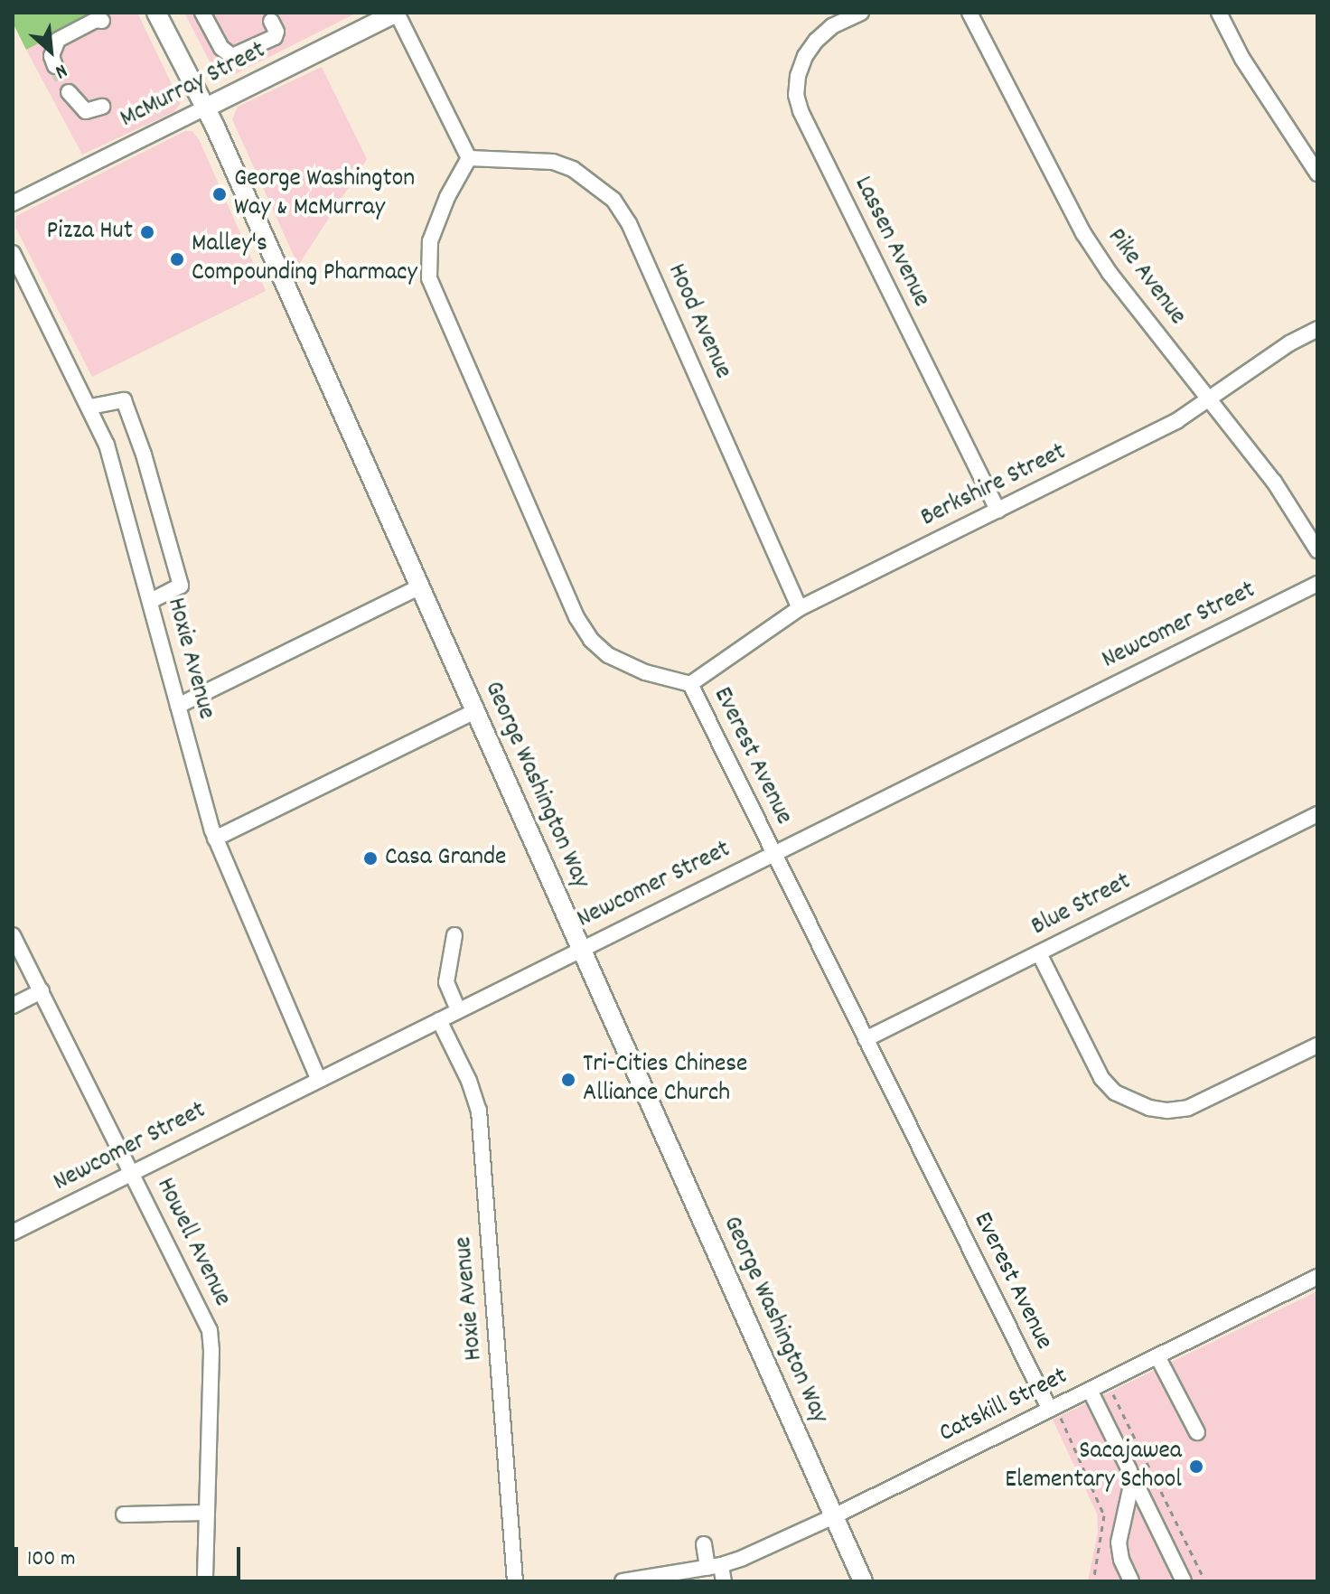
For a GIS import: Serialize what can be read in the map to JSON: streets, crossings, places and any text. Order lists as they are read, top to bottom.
{
  "streets": {
    "main road": ["McMurray Street", "George Washington Way"],
    "street": [
      "Lassen Avenue",
      "Pike Avenue",
      "Hood Avenue",
      "Berkshire Street",
      "Newcomer Street",
      "Hoxie Avenue",
      "Everest Avenue",
      "Blue Street",
      "Howell Avenue",
      "Catskill Street"
    ]
  },
  "crossings": [
    ["McMurray Street", "George Washington Way"],
    ["Lassen Avenue", "Berkshire Street"],
    ["Pike Avenue", "Berkshire Street"],
    ["Hood Avenue", "Berkshire Street"],
    ["Hood Avenue", "Everest Avenue"],
    ["Berkshire Street", "Everest Avenue"],
    ["Newcomer Street", "Hoxie Avenue"],
    ["Newcomer Street", "Everest Avenue"],
    ["Newcomer Street", "George Washington Way"],
    ["Newcomer Street", "Howell Avenue"],
    ["Everest Avenue", "Blue Street"],
    ["Everest Avenue", "Catskill Street"],
    ["George Washington Way", "Catskill Street"]
  ],
  "places": [
    "George Washington Way & McMurray",
    "Pizza Hut",
    "Malley's Compounding Pharmacy",
    "Casa Grande",
    "Tri-Cities Chinese Alliance Church",
    "Sacajawea Elementary School"
  ],
  "scale_bar": "100 m",
  "north": "bottom right"
}
